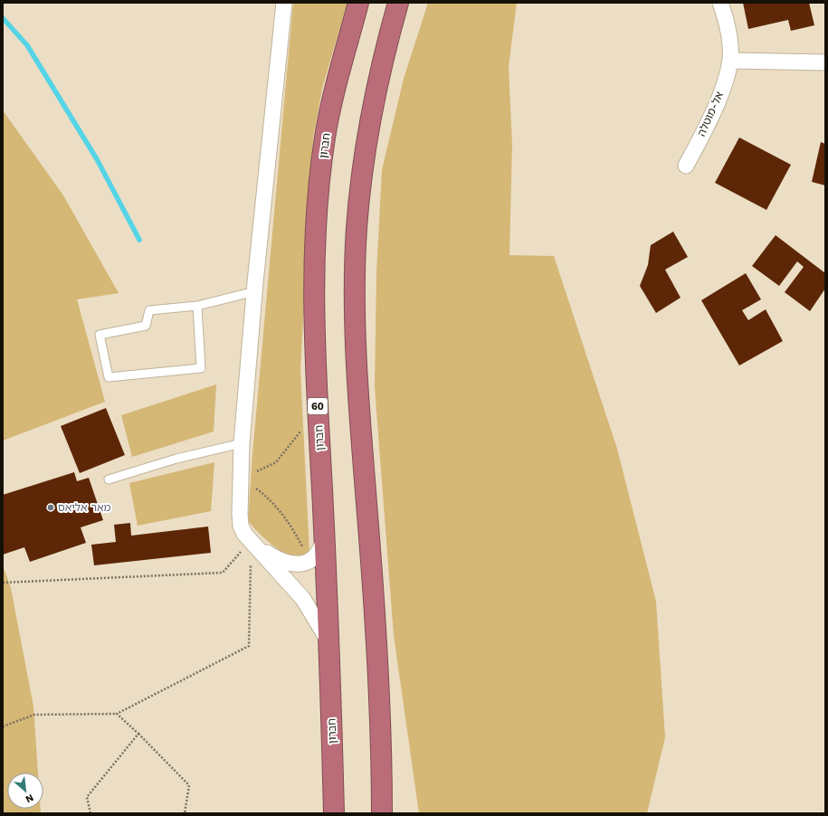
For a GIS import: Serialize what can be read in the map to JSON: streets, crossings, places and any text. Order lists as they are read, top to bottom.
{
  "streets": {
    "highway": ["חברון", "60"],
    "street": ["אל-מוטלה"]
  },
  "places": ["מאר אליאס"],
  "north": "bottom right"
}
